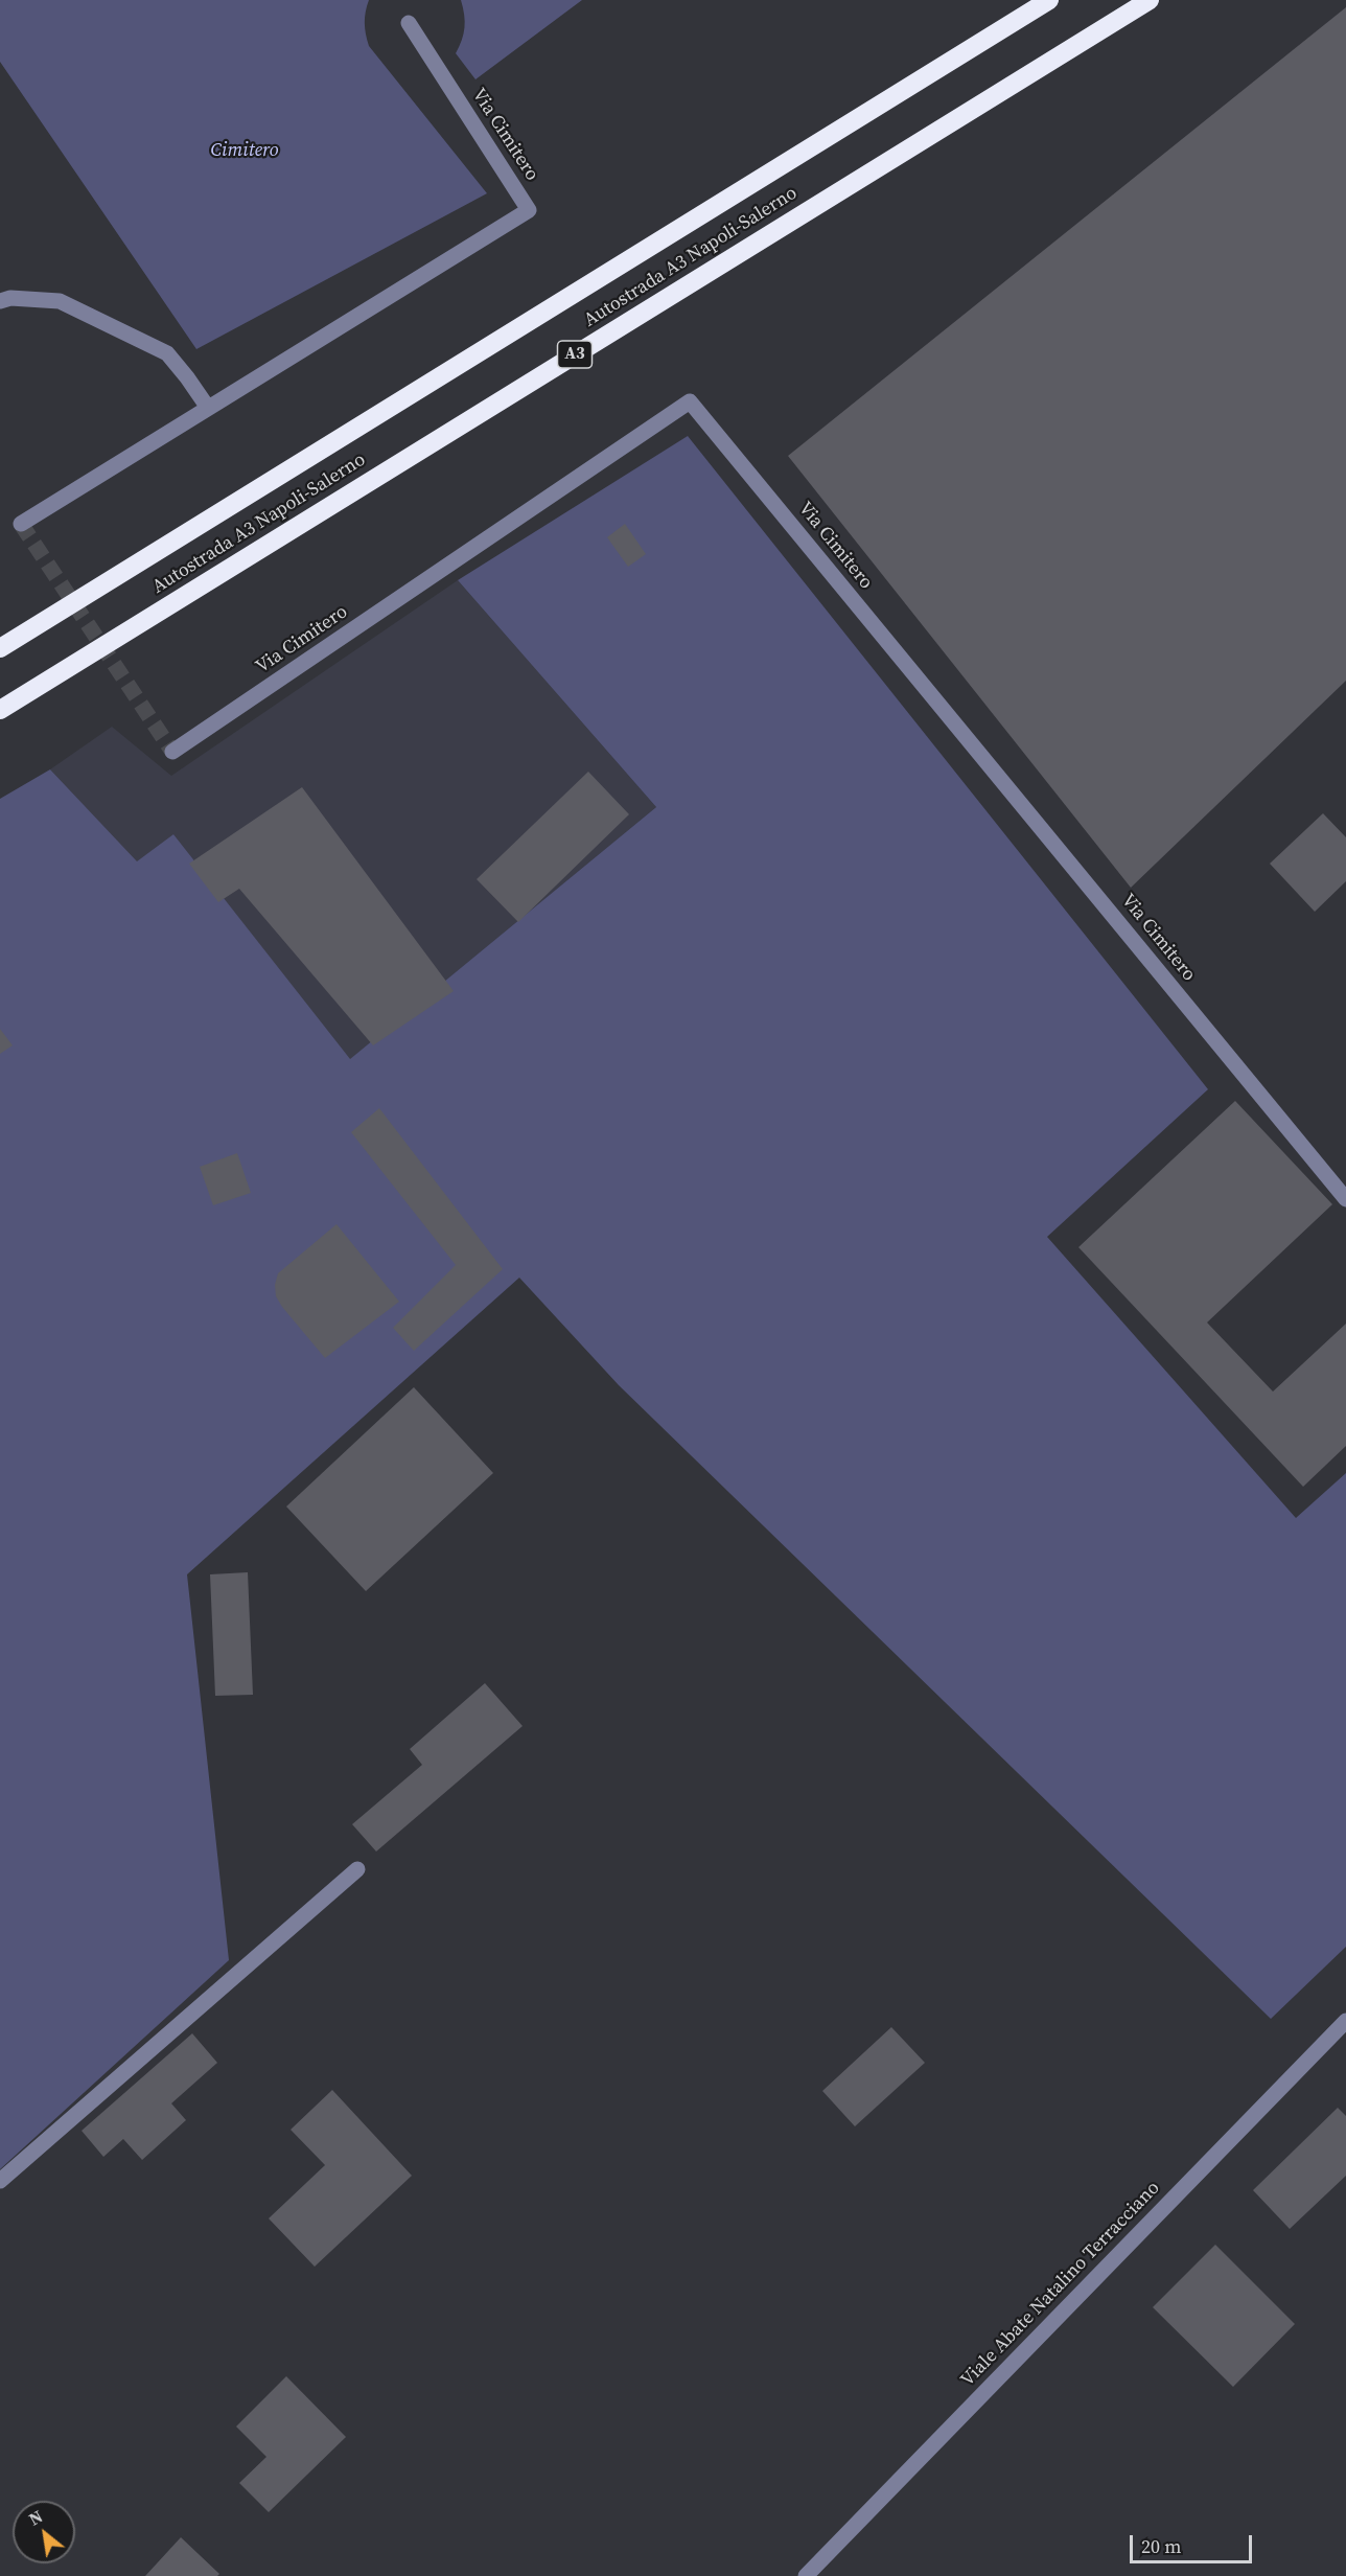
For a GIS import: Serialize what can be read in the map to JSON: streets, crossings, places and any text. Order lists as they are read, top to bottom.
{
  "streets": {
    "highway": ["Autostrada A3 Napoli-Salerno", "A3"],
    "street": ["Via Cimitero", "Viale Abate Natalino Terracciano"]
  },
  "parks": ["Cimitero"],
  "scale_bar": "20 m",
  "north": "top left"
}
